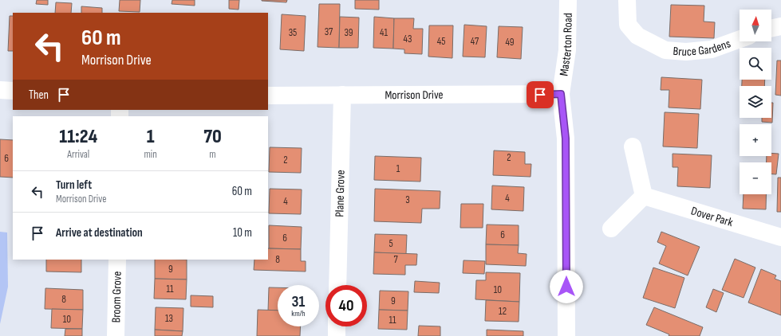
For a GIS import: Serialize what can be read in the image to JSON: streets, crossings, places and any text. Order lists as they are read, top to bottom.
{
  "streets": {
    "street": [
      "Masterton Road",
      "Bruce Gardens",
      "Morrison Drive",
      "Plane Grove",
      "Dover Park",
      "Broom Grove"
    ]
  },
  "crossings": [
    ["Masterton Road", "Morrison Drive"],
    ["Morrison Drive", "Plane Grove"]
  ],
  "house_numbers": [
    "37",
    "35",
    "39",
    "41",
    "43",
    "45",
    "47",
    "49",
    "2",
    "6",
    "2",
    "1",
    "4",
    "3",
    "4",
    "6",
    "6",
    "5",
    "8",
    "7",
    "9",
    "11",
    "10",
    "8",
    "9",
    "12",
    "13",
    "10",
    "11"
  ],
  "north": "top",
  "page": {
    "map_buttons": ["+", "−"],
    "turn": ["60 m", "Morrison Drive"],
    "then": "Then",
    "eta": [
      "11:24",
      "Arrival",
      "1",
      "min",
      "70",
      "m"
    ],
    "list": [
      {
        "name": "Turn left",
        "note": "Morrison Drive",
        "value": "60 m"
      },
      {
        "name": "Arrive at destination",
        "value": "10 m"
      }
    ],
    "speed": "31 km/h",
    "limit": "40"
  }
}
